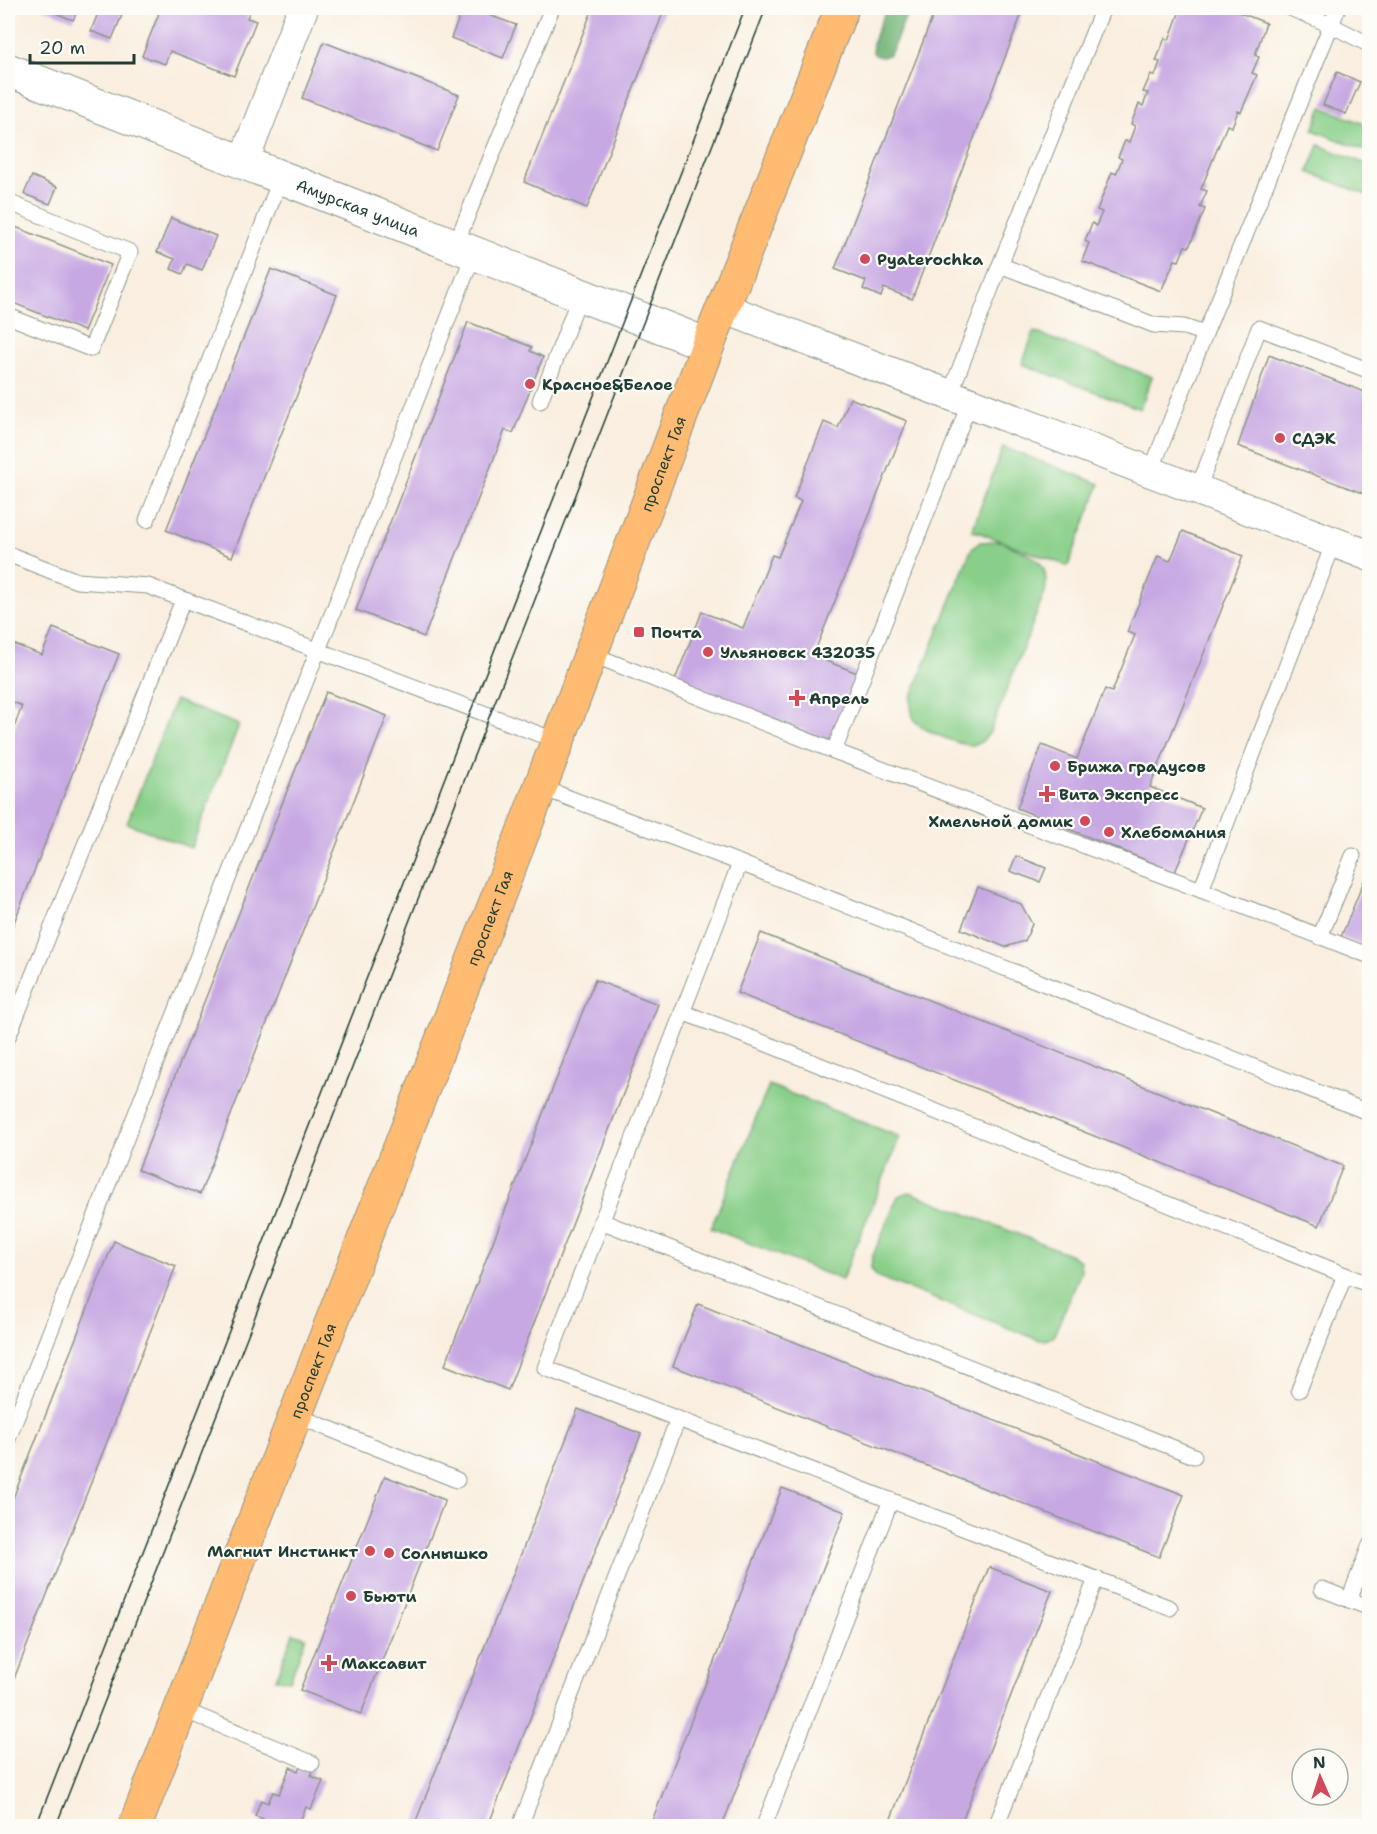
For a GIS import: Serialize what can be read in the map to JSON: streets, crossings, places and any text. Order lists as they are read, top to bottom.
{
  "streets": {
    "main road": ["проспект Гая"],
    "street": ["Амурская улица"]
  },
  "crossings": [
    ["Амурская улица", "проспект Гая"]
  ],
  "places": {
    "other": [
      "Pyaterochka",
      "Красное&Белое",
      "СДЭК",
      "Ульяновск 432035",
      "Брижа градусов",
      "Хмельной домик",
      "Хлебомания",
      "Магнит Инстинкт",
      "Солнышко",
      "Бьюти"
    ],
    "transit": ["Почта"],
    "health": ["Апрель", "Вита Экспресс", "Максавит"]
  },
  "scale_bar": "20 m",
  "north": "top"
}
